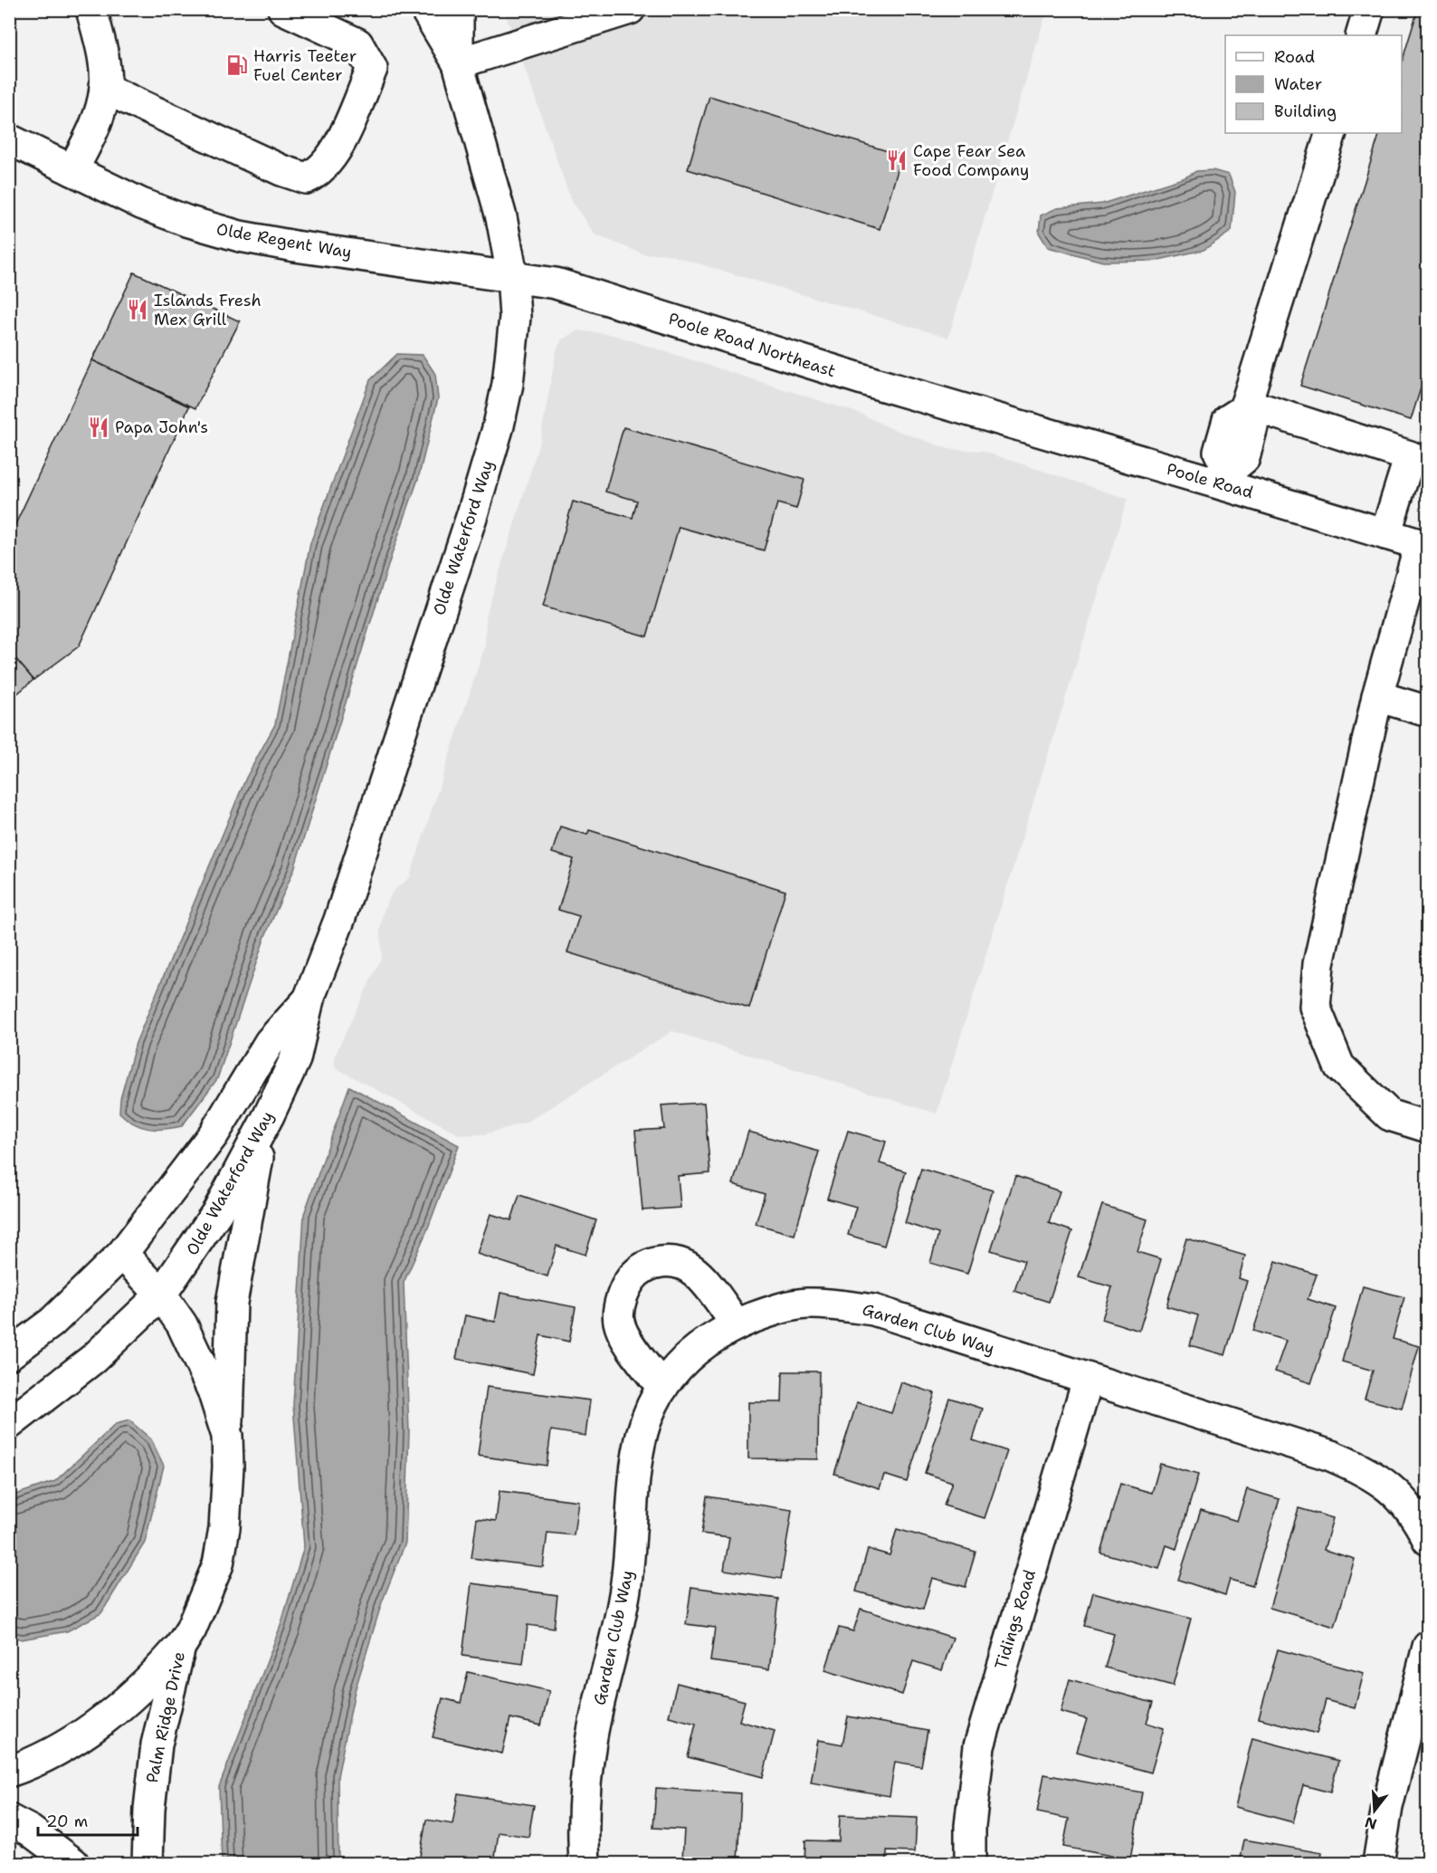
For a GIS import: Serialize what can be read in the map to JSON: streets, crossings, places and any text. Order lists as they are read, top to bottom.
{
  "streets": {
    "street": [
      "Olde Regent Way",
      "Poole Road Northeast",
      "Poole Road",
      "Olde Waterford Way",
      "Garden Club Way",
      "Tidings Road",
      "Palm Ridge Drive"
    ]
  },
  "crossings": [
    ["Olde Regent Way", "Poole Road Northeast"],
    ["Olde Regent Way", "Olde Waterford Way"],
    ["Poole Road Northeast", "Poole Road"],
    ["Poole Road Northeast", "Olde Waterford Way"],
    ["Olde Waterford Way", "Palm Ridge Drive"],
    ["Garden Club Way", "Tidings Road"]
  ],
  "places": {
    "fuel station": ["Harris Teeter Fuel Center"],
    "restaurant": ["Cape Fear Sea Food Company", "Islands Fresh Mex Grill", "Papa John's"]
  },
  "legend": ["Road", "Water", "Building"],
  "scale_bar": "20 m",
  "north": "bottom"
}
